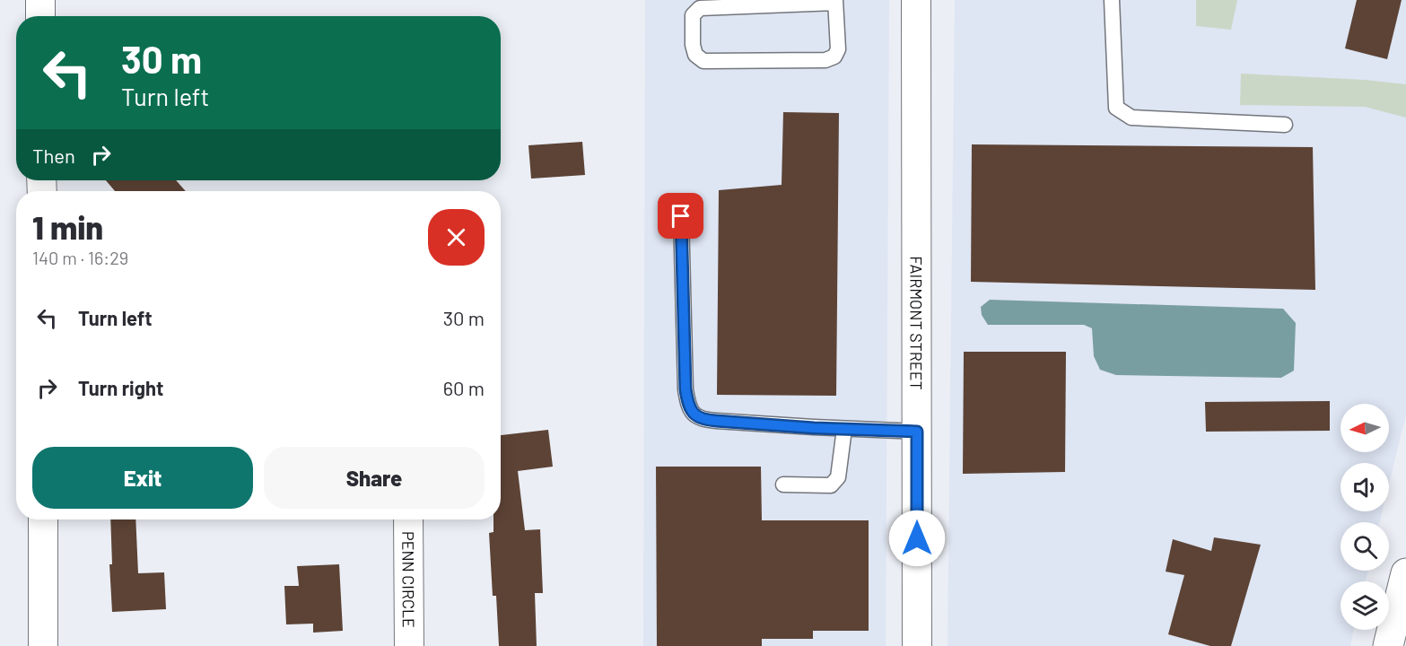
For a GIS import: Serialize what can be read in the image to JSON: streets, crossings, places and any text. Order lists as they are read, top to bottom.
{
  "streets": {
    "street": ["FAIRMONT STREET", "PENN CIRCLE"]
  },
  "north": "left",
  "page": {
    "turn": ["30 m", "Turn left"],
    "then": "Then",
    "heading": ["1 min", "140 m · 16:29"],
    "list": [
      {
        "name": "Turn left",
        "value": "30 m"
      },
      {
        "name": "Turn right",
        "value": "60 m"
      }
    ],
    "buttons": ["Exit", "Share"]
  }
}
